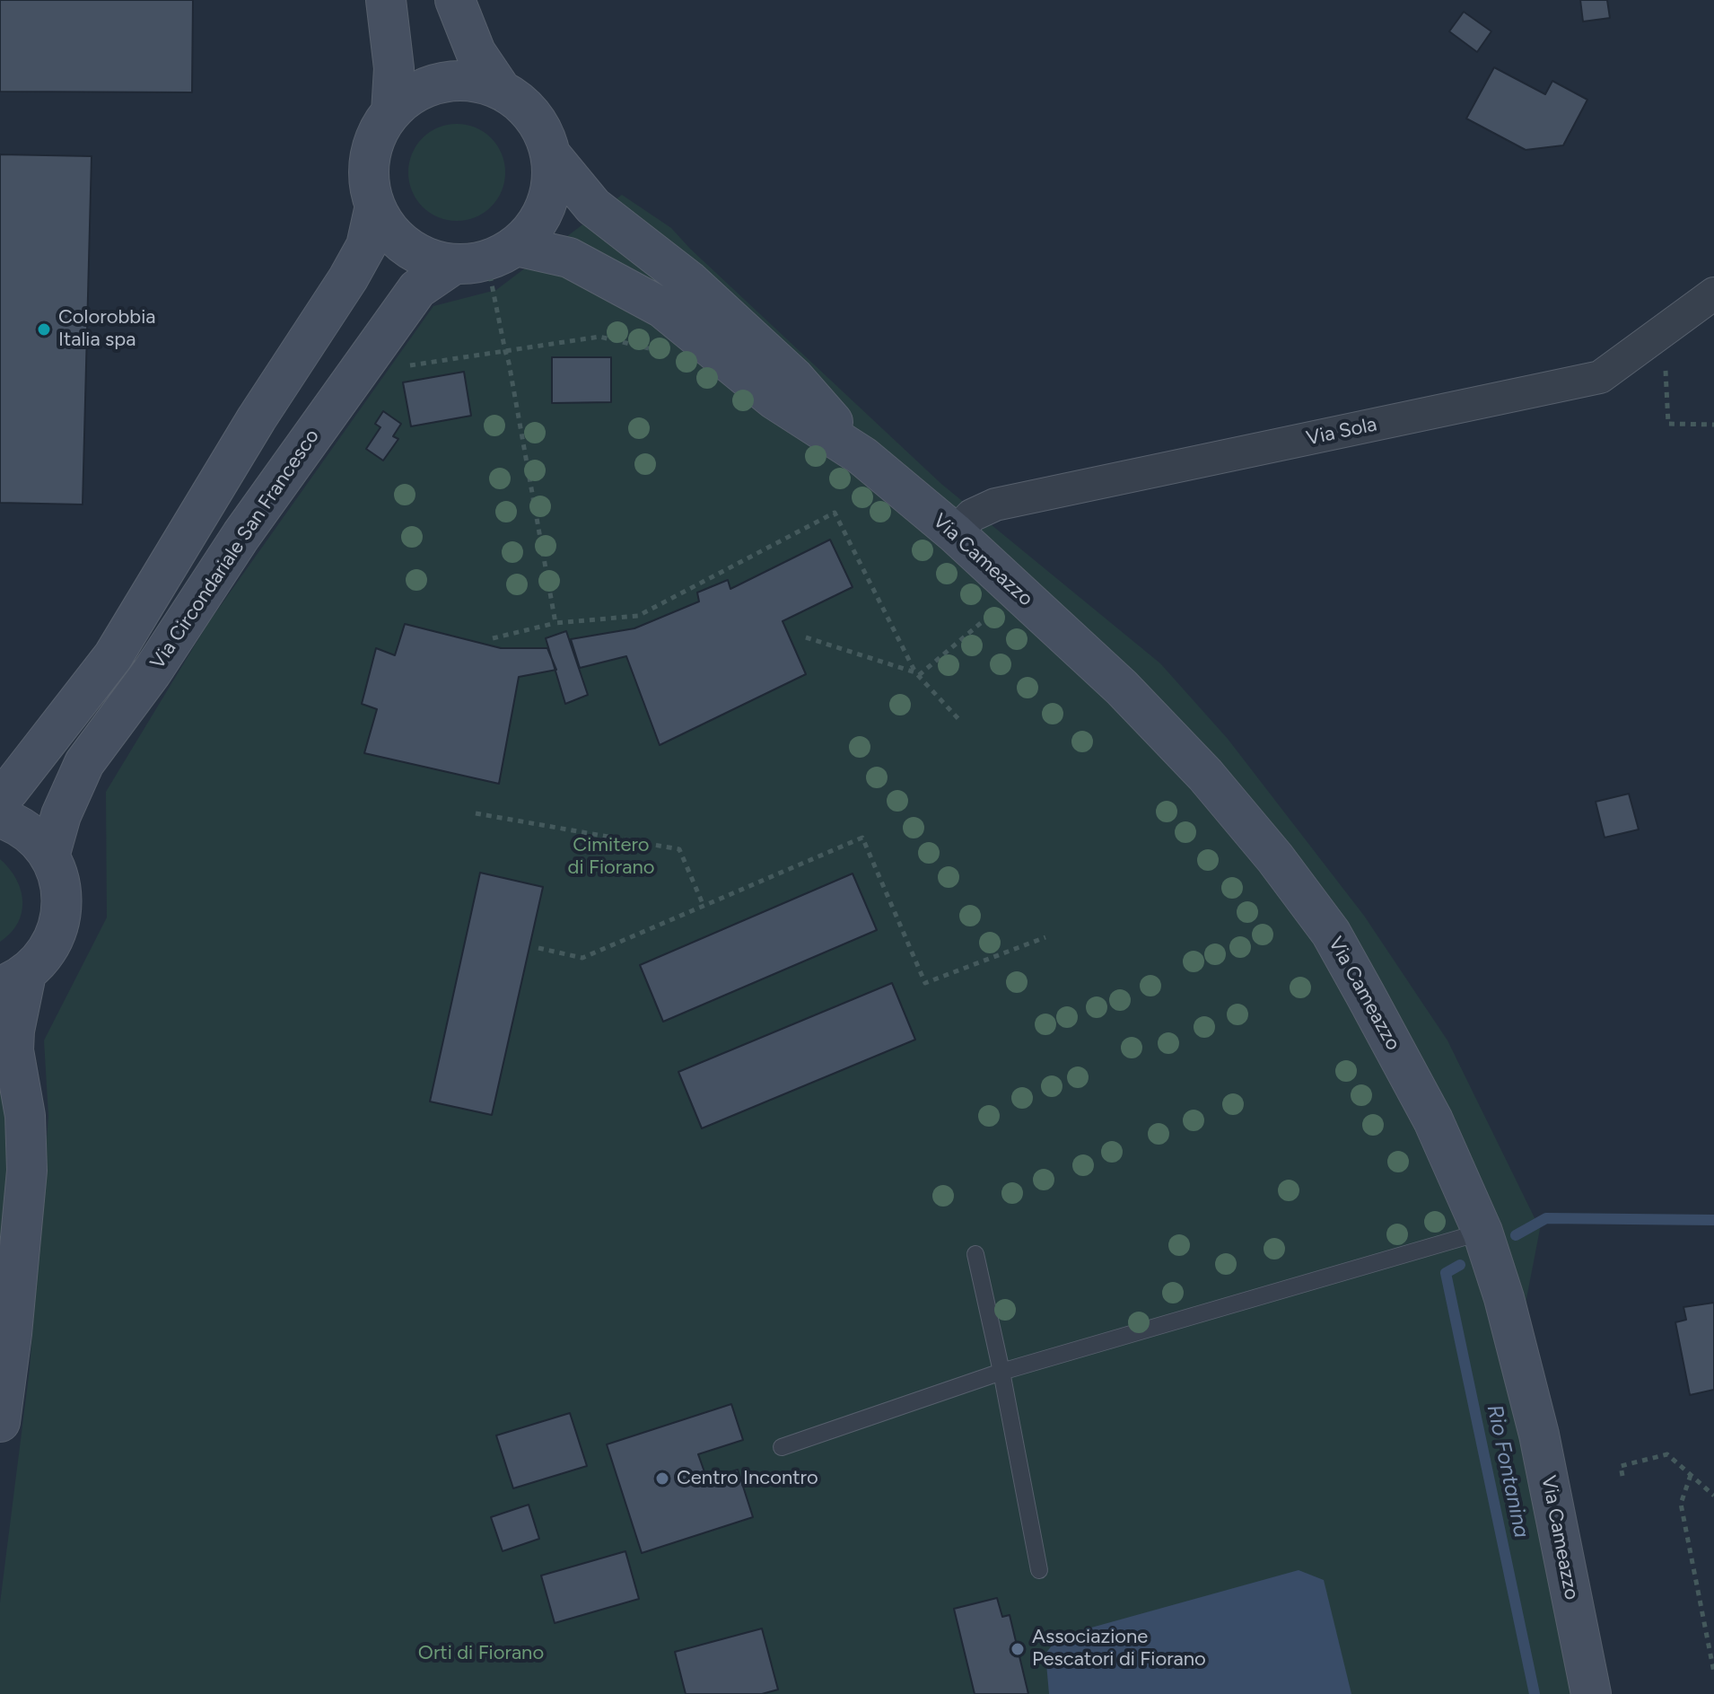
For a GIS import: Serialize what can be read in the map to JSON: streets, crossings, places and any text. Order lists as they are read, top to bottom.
{
  "streets": {
    "street": ["Via Sola", "Via Circondariale San Francesco", "Via Cameazzo"]
  },
  "crossings": [
    ["Via Sola", "Via Cameazzo"],
    ["Via Circondariale San Francesco", "Via Cameazzo"]
  ],
  "water": ["Rio Fontanina"],
  "parks": ["Cimitero di Fiorano", "Orti di Fiorano"],
  "places": ["Colorobbia Italia spa", "Centro Incontro", "Associazione Pescatori di Fiorano"]
}
